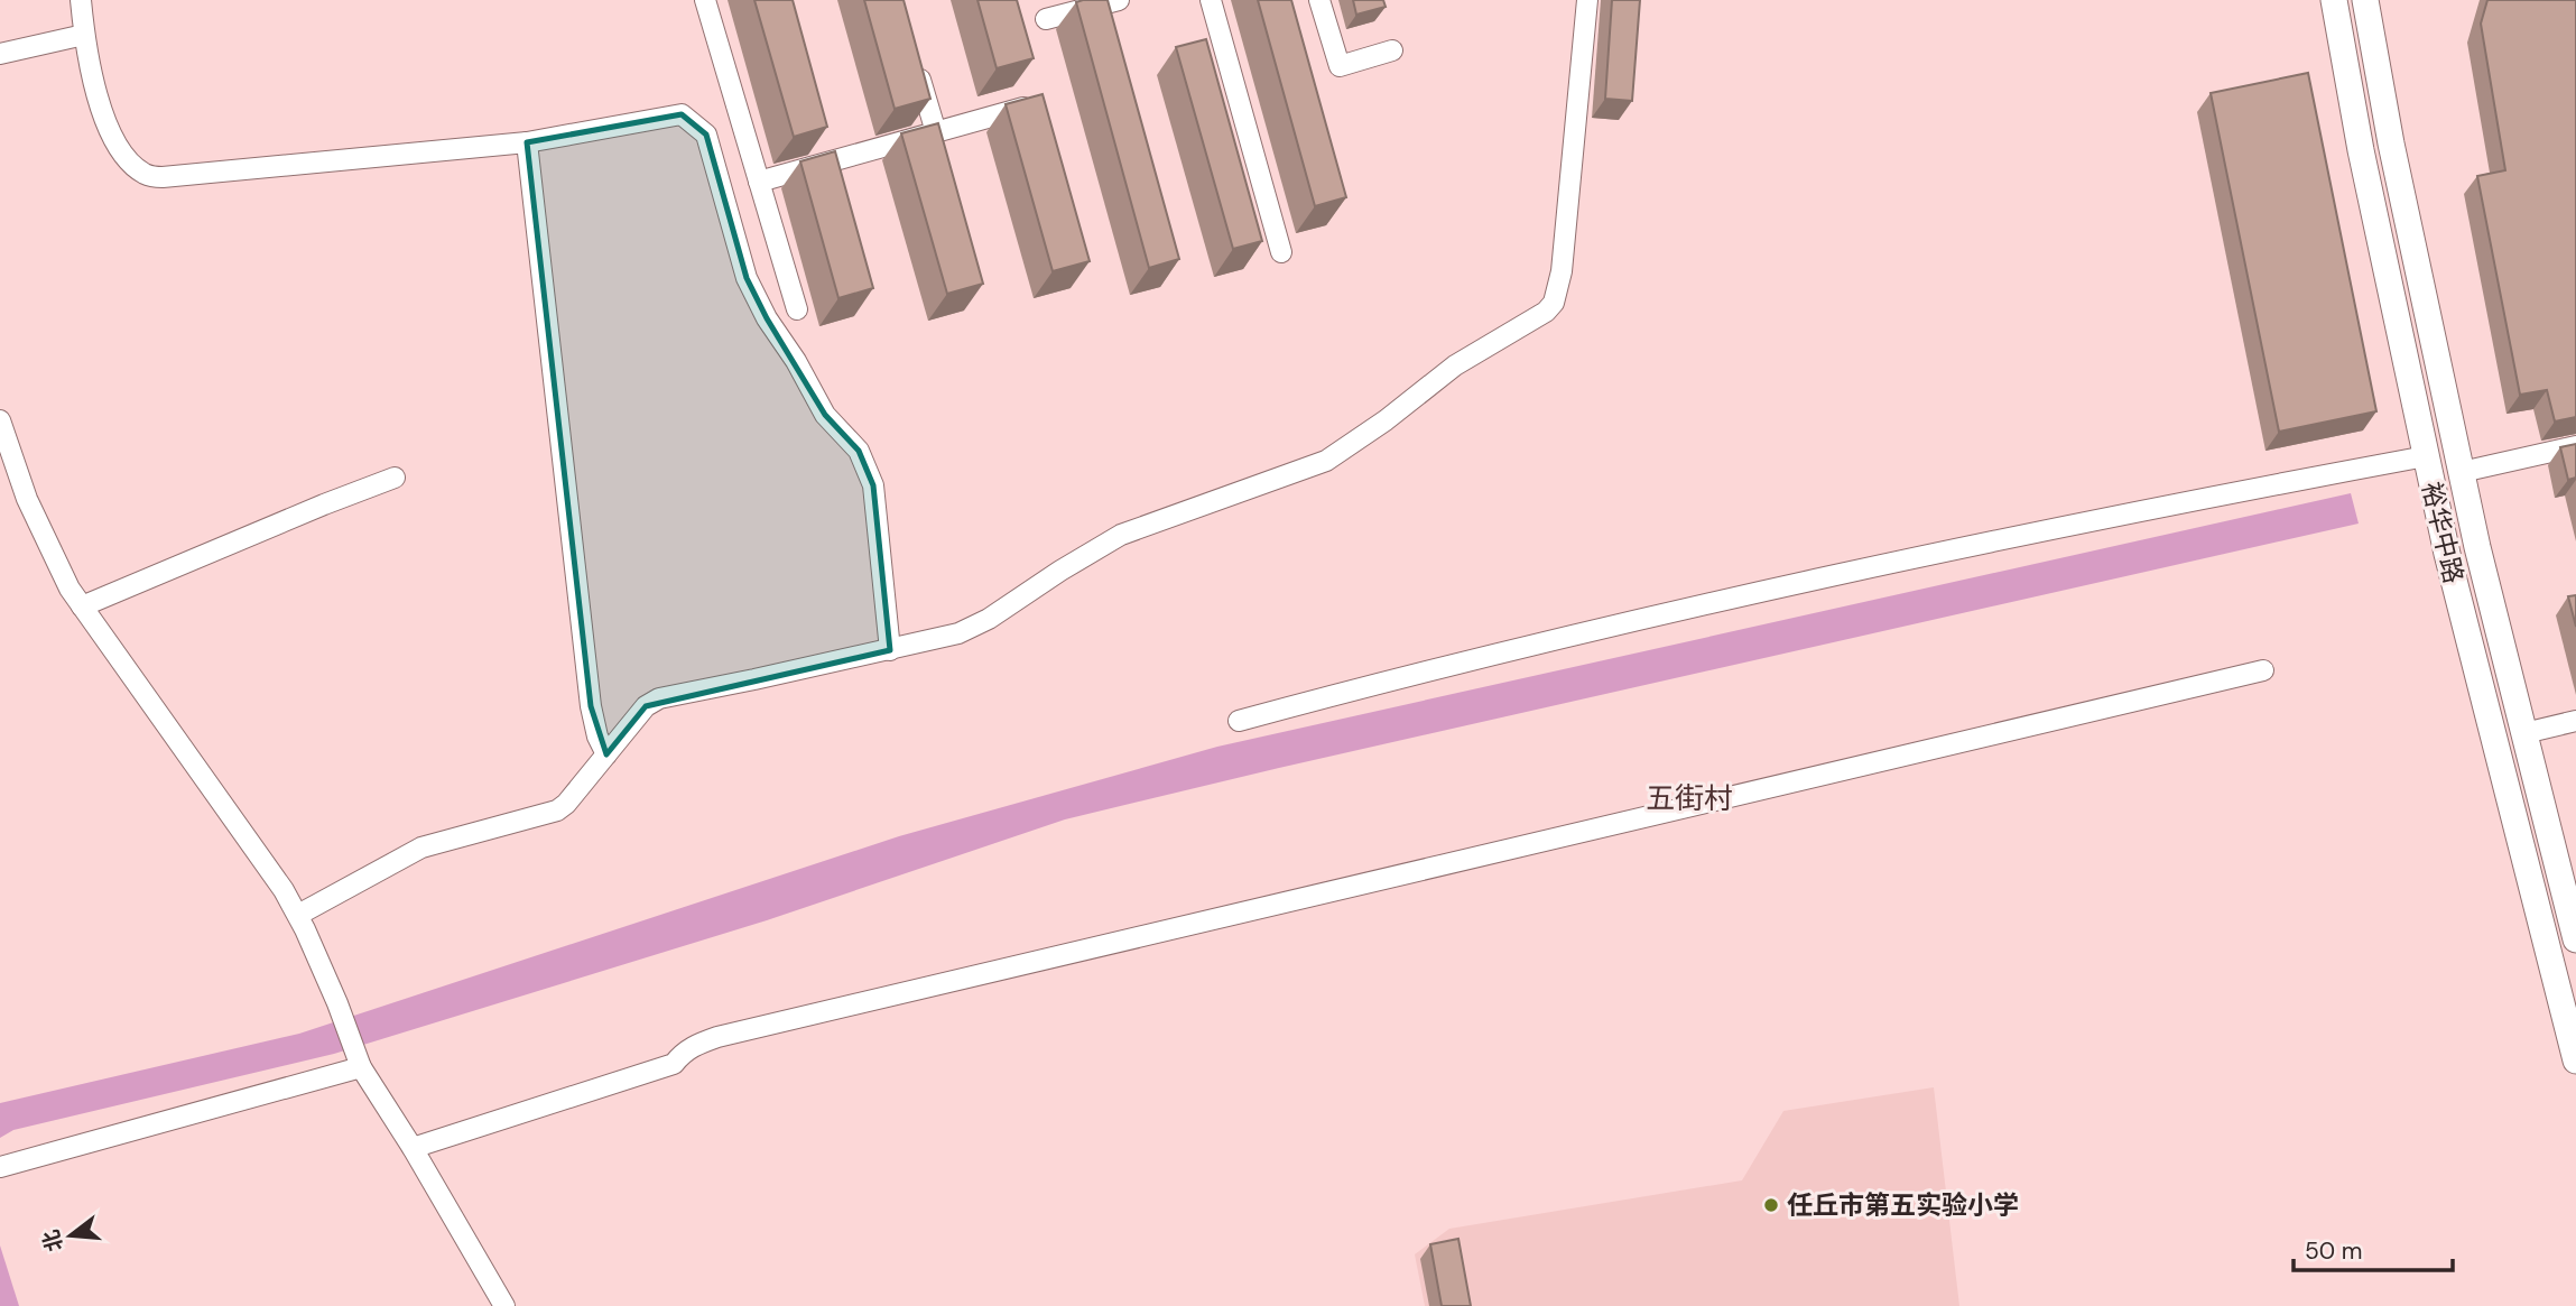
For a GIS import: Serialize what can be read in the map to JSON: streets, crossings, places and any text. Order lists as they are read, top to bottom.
{
  "streets": {
    "main road": ["裕华中路"]
  },
  "districts": ["五街村"],
  "places": ["任丘市第五实验小学"],
  "scale_bar": "50 m",
  "north": "left"
}
